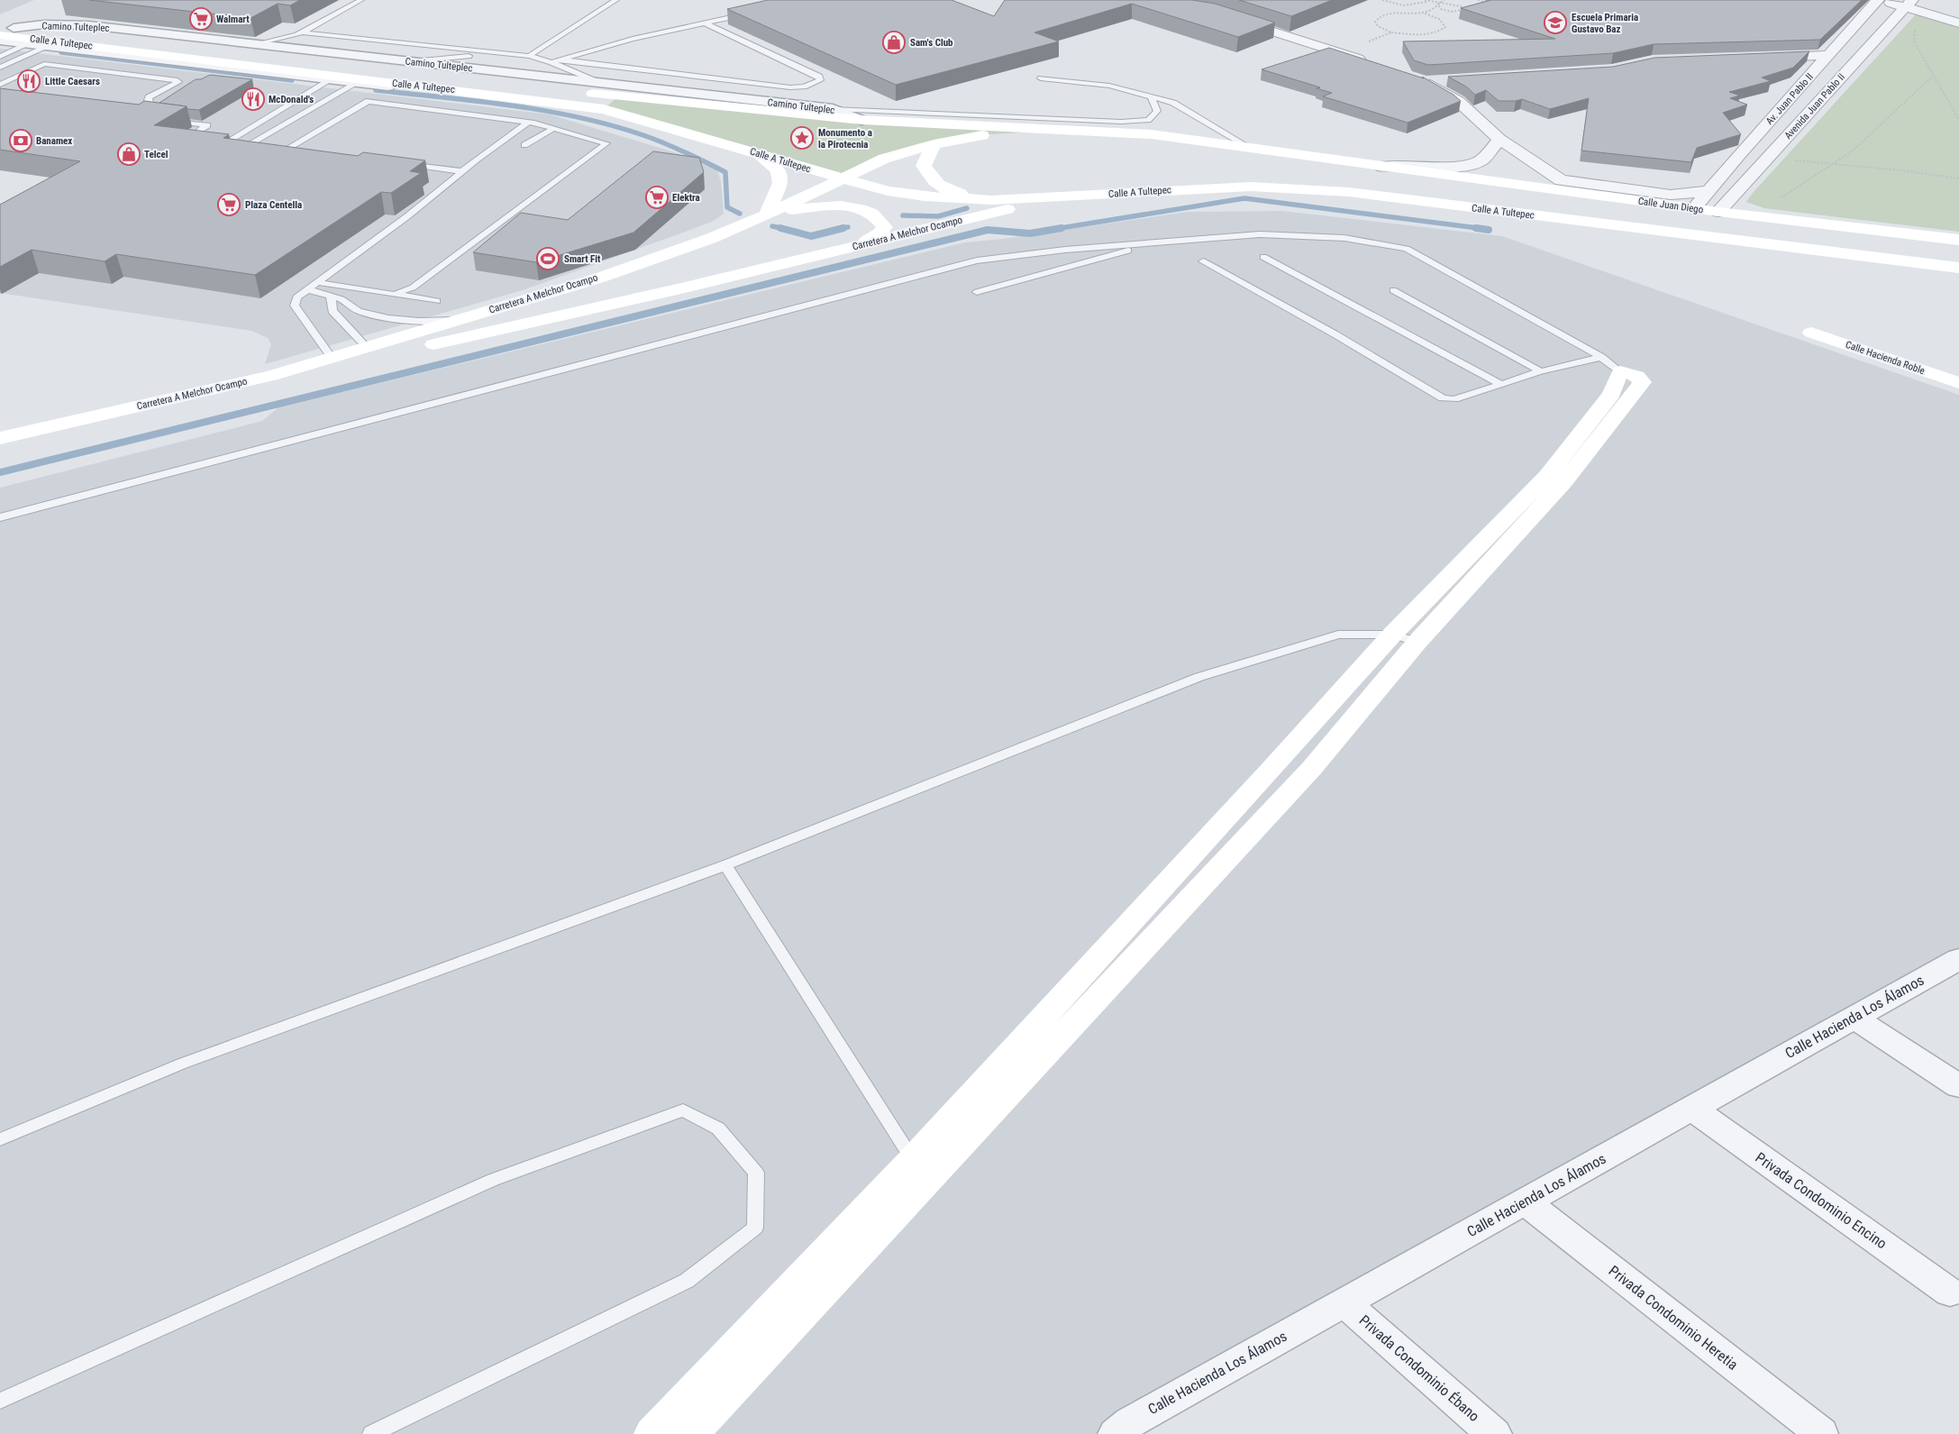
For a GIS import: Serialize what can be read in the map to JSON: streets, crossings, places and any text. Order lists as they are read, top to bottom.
{
  "streets": {
    "main road": [
      "Calle A Tultepec",
      "Calle Juan Diego",
      "Carretera A Melchor Ocampo",
      "Calle Hacienda Roble"
    ],
    "street": [
      "Camino Tulteplec",
      "Av. Juan Pablo ll",
      "Avenida Juan Pablo II",
      "Calle Hacienda Los Álamos",
      "Privada Condominio Encino",
      "Privada Condominio Heretia",
      "Privada Condominio Ébano"
    ]
  },
  "crossings": [
    ["Camino Tulteplec", "Calle A Tultepec"],
    ["Calle A Tultepec", "Calle Juan Diego"],
    ["Calle A Tultepec", "Carretera A Melchor Ocampo"],
    ["Av. Juan Pablo ll", "Calle Juan Diego"],
    ["Avenida Juan Pablo II", "Calle Juan Diego"],
    ["Calle Hacienda Los Álamos", "Privada Condominio Encino"],
    ["Calle Hacienda Los Álamos", "Privada Condominio Heretia"],
    ["Calle Hacienda Los Álamos", "Privada Condominio Ébano"]
  ],
  "places": {
    "supermarket": ["Walmart", "Elektra", "Plaza Centella"],
    "school or university": ["Escuela Primaria Gustavo Baz"],
    "shop": ["Sam's Club", "Telcel"],
    "restaurant": ["Little Caesars", "McDonald's"],
    "place": ["Monumento a la Pirotecnia"],
    "bank": ["Banamex"],
    "sports": ["Smart Fit"]
  }
}
